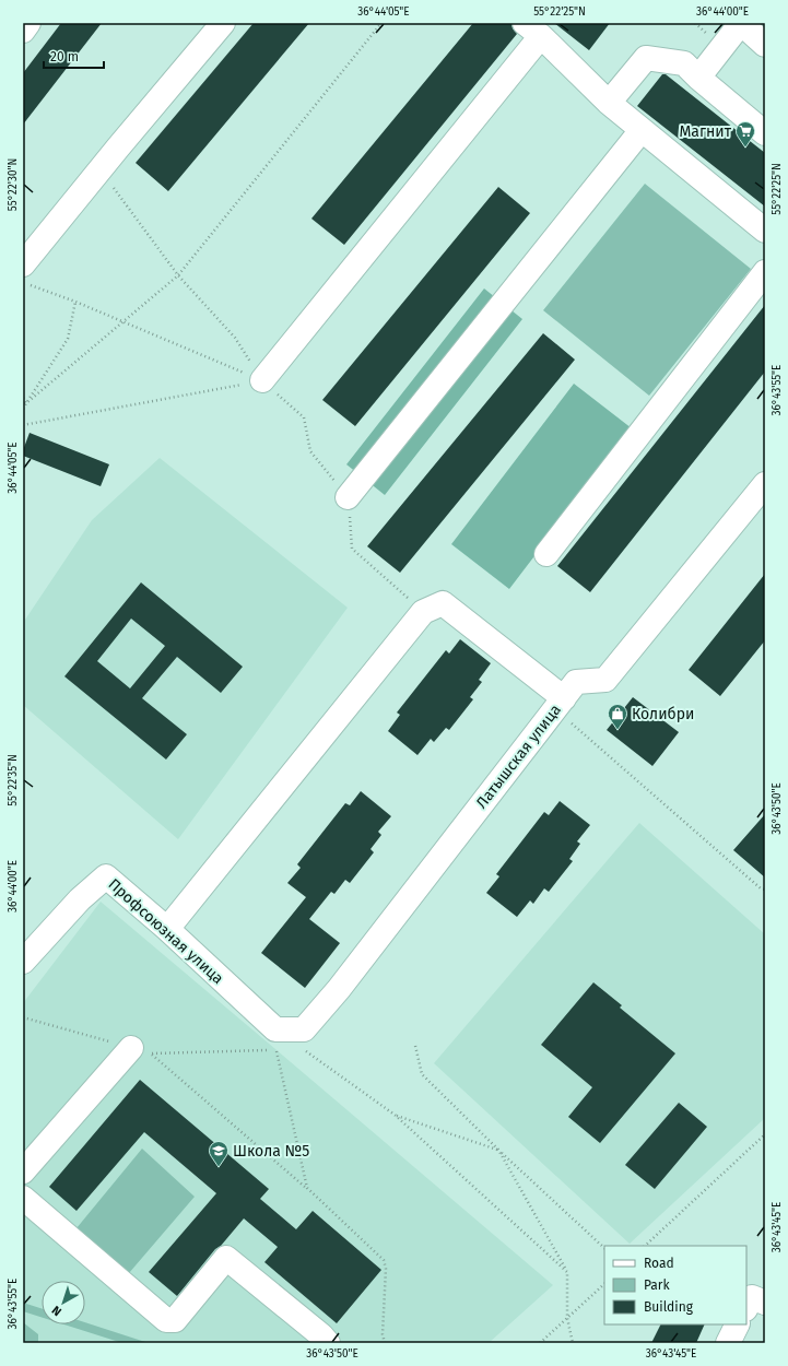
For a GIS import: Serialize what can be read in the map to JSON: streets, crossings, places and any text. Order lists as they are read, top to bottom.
{
  "streets": {
    "street": ["Латышская улица", "Профсоюзная улица"]
  },
  "crossings": [
    ["Латышская улица", "Профсоюзная улица"]
  ],
  "places": {
    "supermarket": ["Магнит"],
    "shop": ["Колибри"],
    "school or university": ["Школа №5"]
  },
  "legend": ["Road", "Park", "Building"],
  "scale_bar": "20 m",
  "north": "bottom left",
  "coordinates": [
    "36°44'05\"E",
    "55°22'25\"N",
    "36°44'00\"E",
    "55°22'30\"N",
    "36°43'55\"E",
    "55°22'35\"N",
    "36°43'50\"E",
    "36°43'45\"E"
  ]
}
